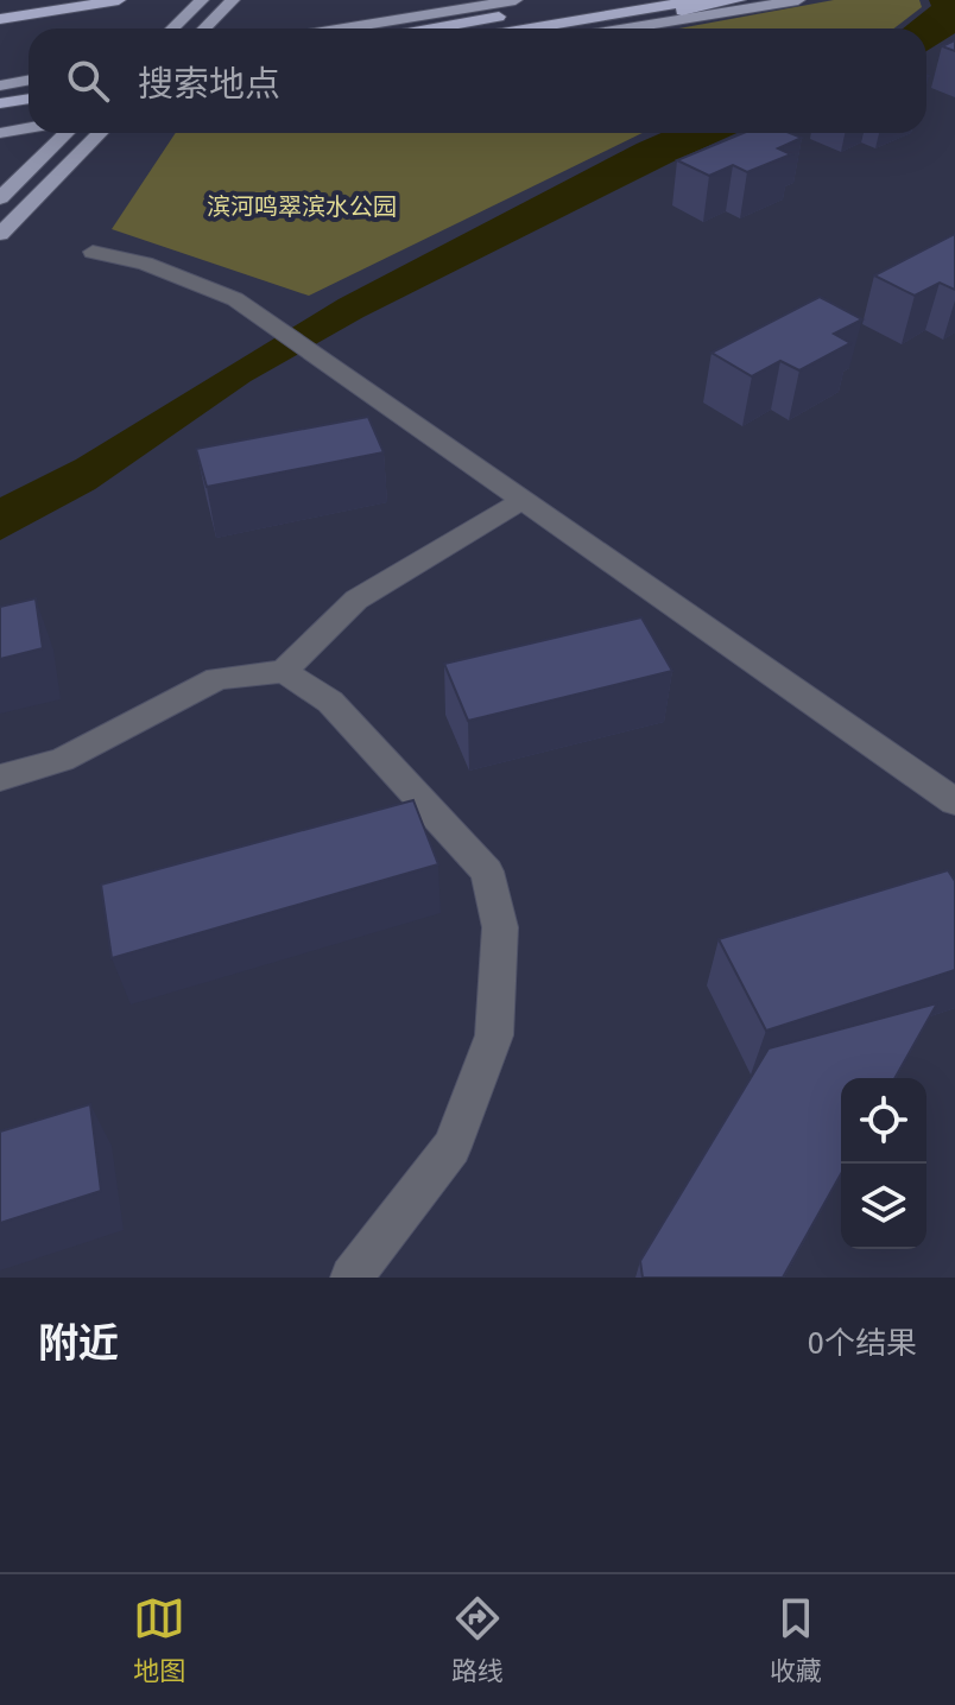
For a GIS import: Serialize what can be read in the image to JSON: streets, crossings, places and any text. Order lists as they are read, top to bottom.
{
  "parks": ["滨河鸣翠滨水公园"],
  "page": {
    "search": "搜索地点",
    "heading": ["附近", "0个结果"],
    "nav": ["地图", "路线", "收藏"]
  }
}
